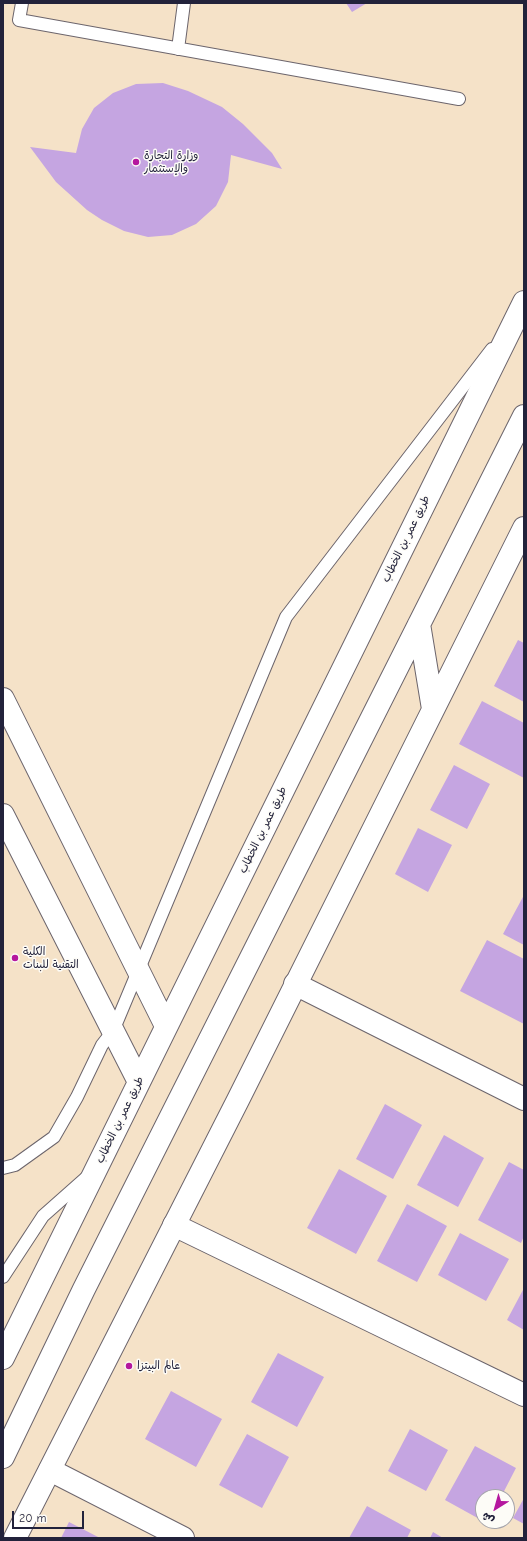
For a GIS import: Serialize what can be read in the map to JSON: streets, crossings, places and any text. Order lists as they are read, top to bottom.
{
  "streets": {
    "street": ["طريق عمر بن الخطاب"]
  },
  "places": ["وزارة التجارة والإستثمار", "الكلية التقنية للبنات", "عالم البيتزا"],
  "scale_bar": "20 m",
  "north": "bottom left"
}
